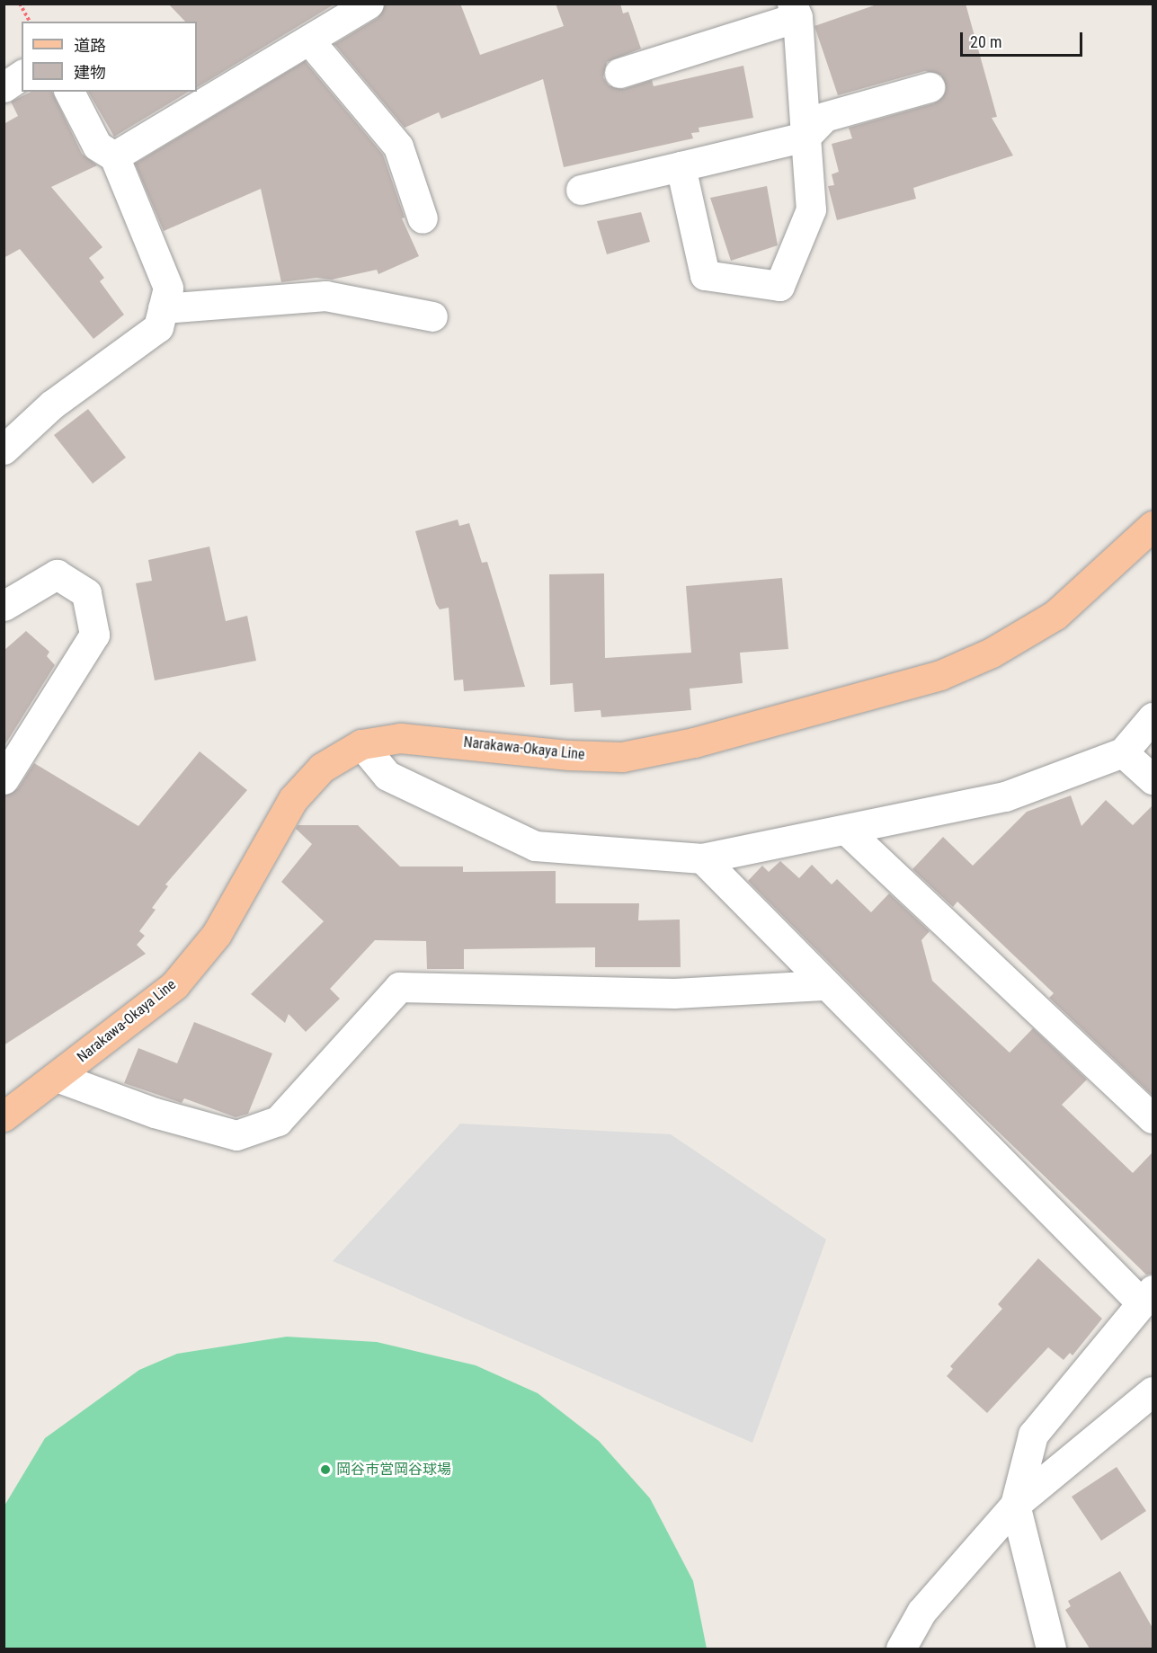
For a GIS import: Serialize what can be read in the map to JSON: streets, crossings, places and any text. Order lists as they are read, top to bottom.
{
  "streets": {
    "main road": ["Narakawa-Okaya Line"]
  },
  "places": ["岡谷市営岡谷球場"],
  "legend": ["道路", "建物"],
  "scale_bar": "20 m"
}
